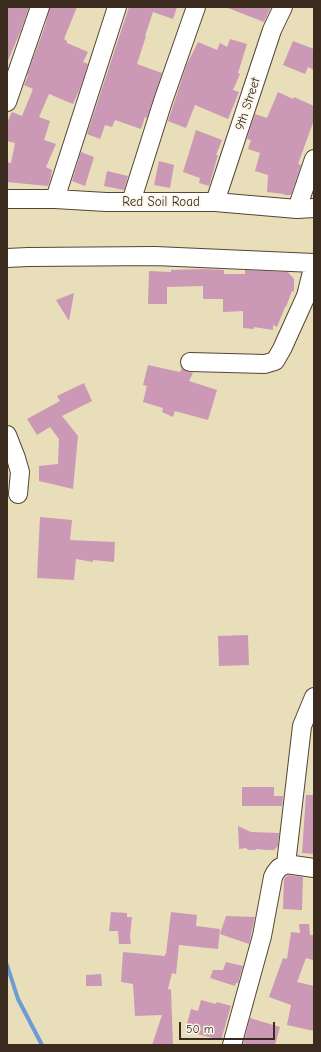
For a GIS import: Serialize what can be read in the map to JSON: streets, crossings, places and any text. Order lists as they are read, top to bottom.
{
  "streets": {
    "street": ["9th Street", "Red Soil Road"]
  },
  "crossings": [
    ["9th Street", "Red Soil Road"]
  ],
  "scale_bar": "50 m"
}
